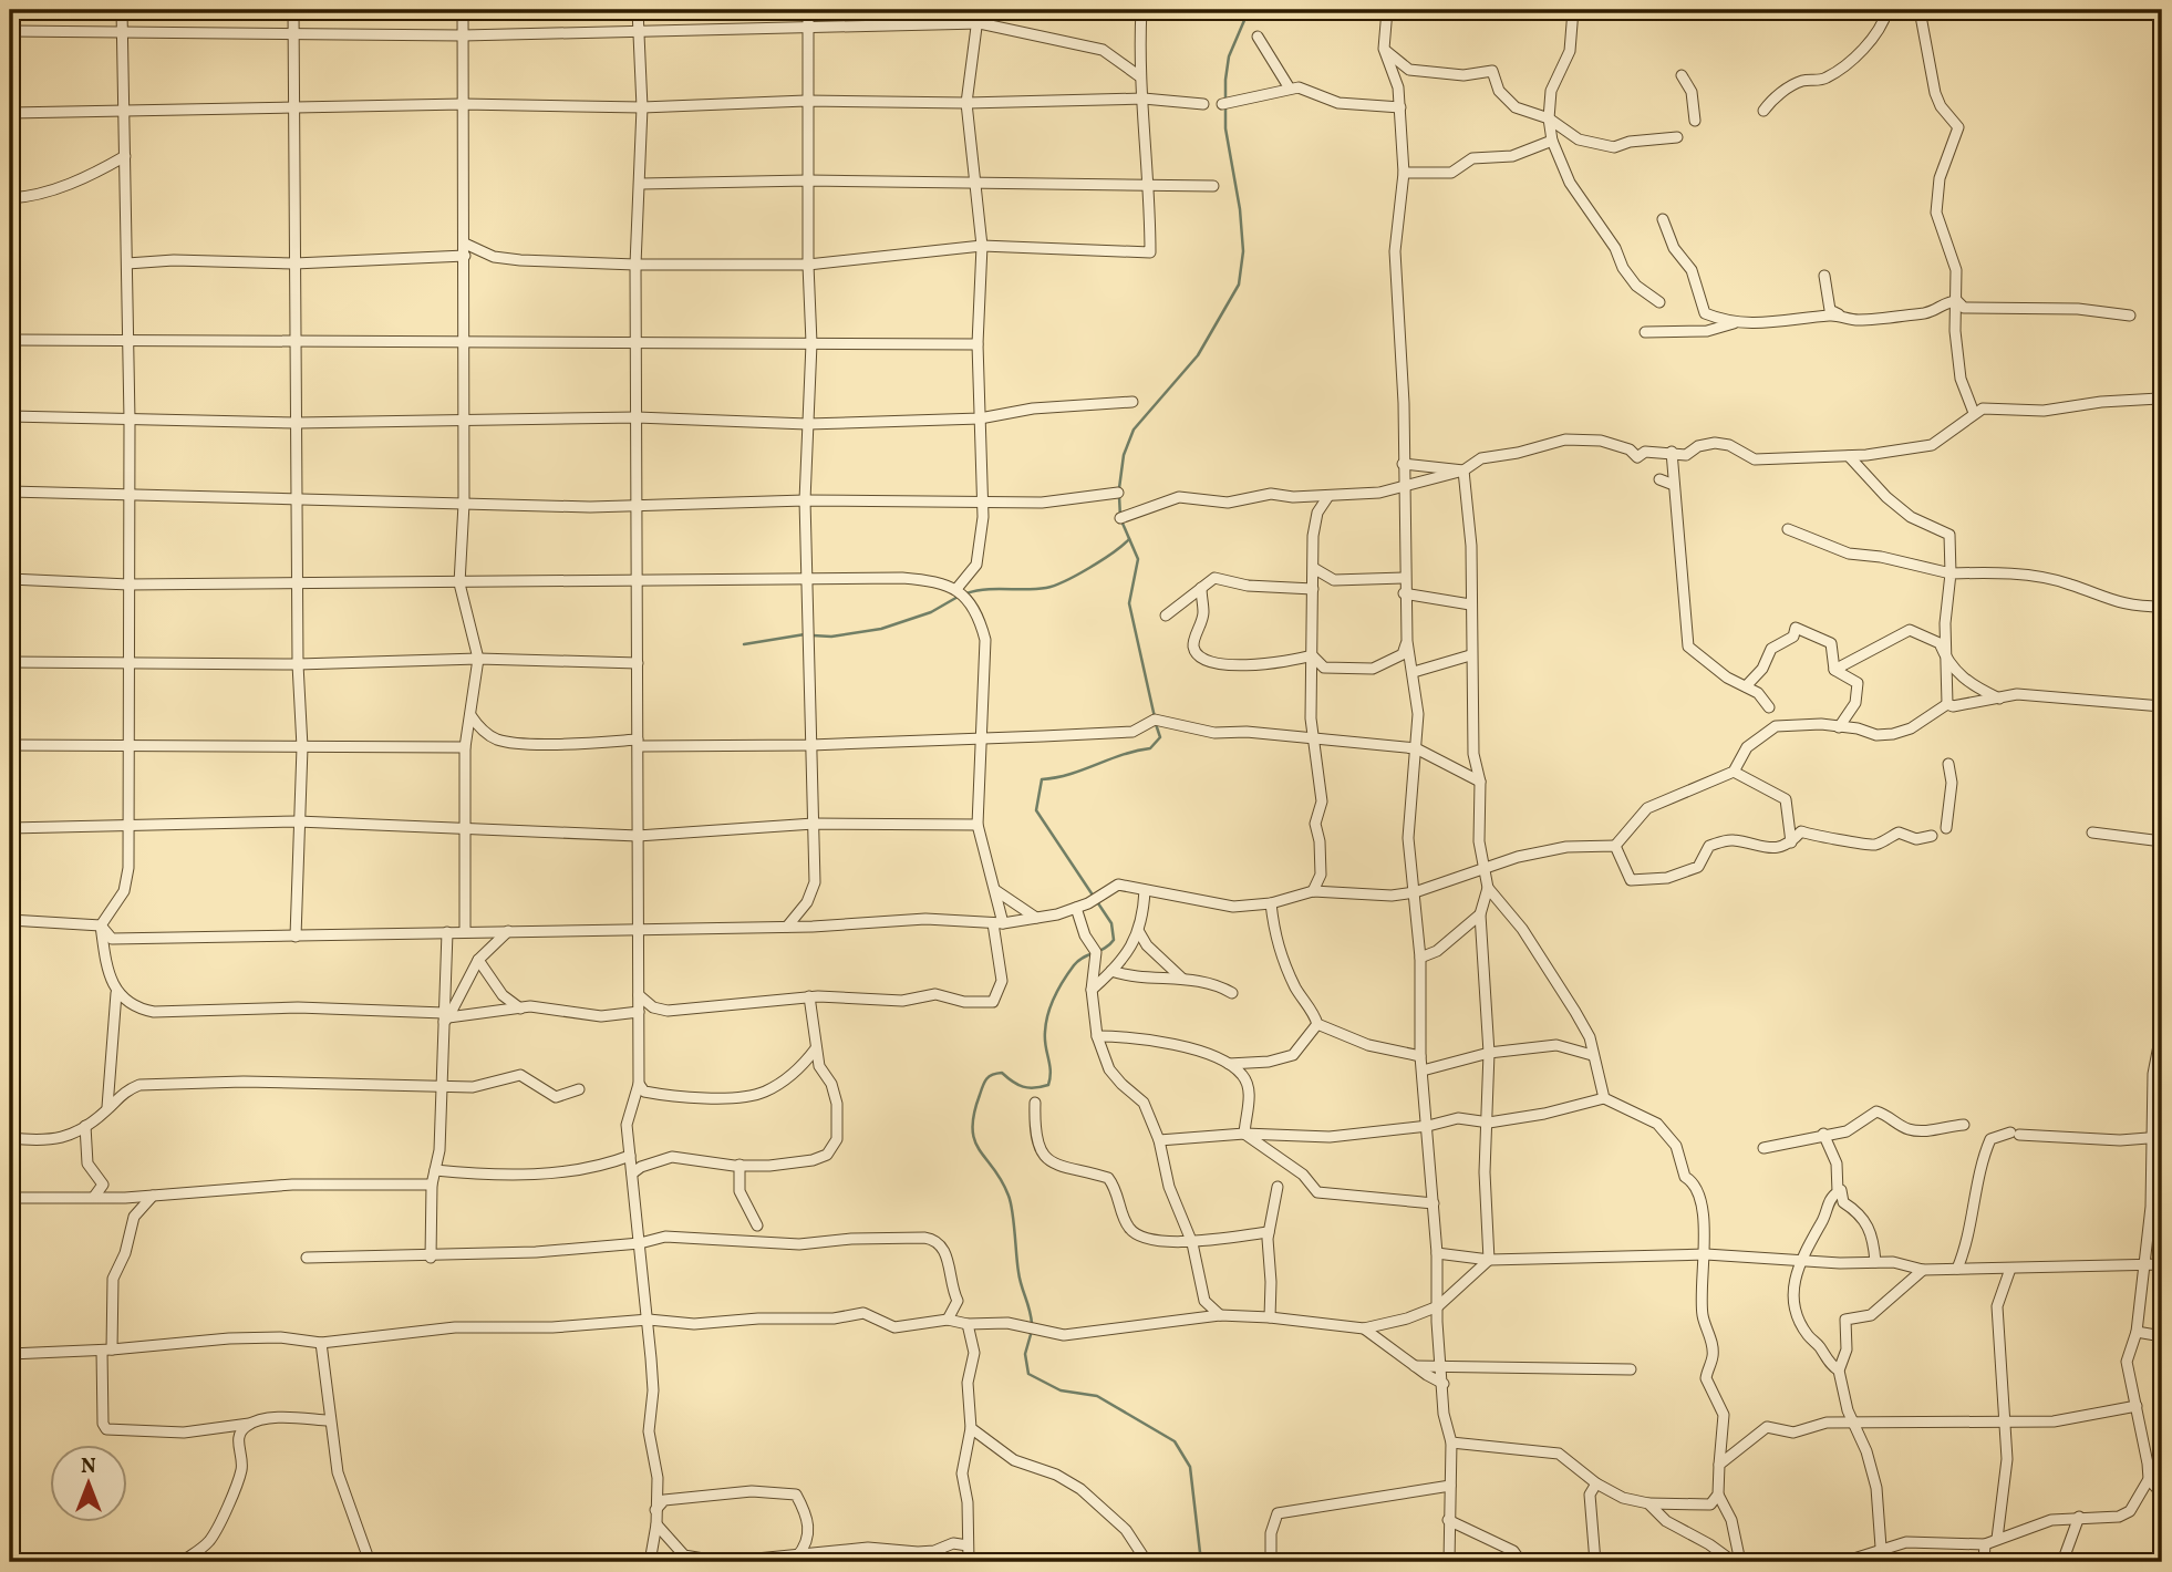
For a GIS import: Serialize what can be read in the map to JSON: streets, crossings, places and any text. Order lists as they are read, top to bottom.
{
  "north": "top"
}
